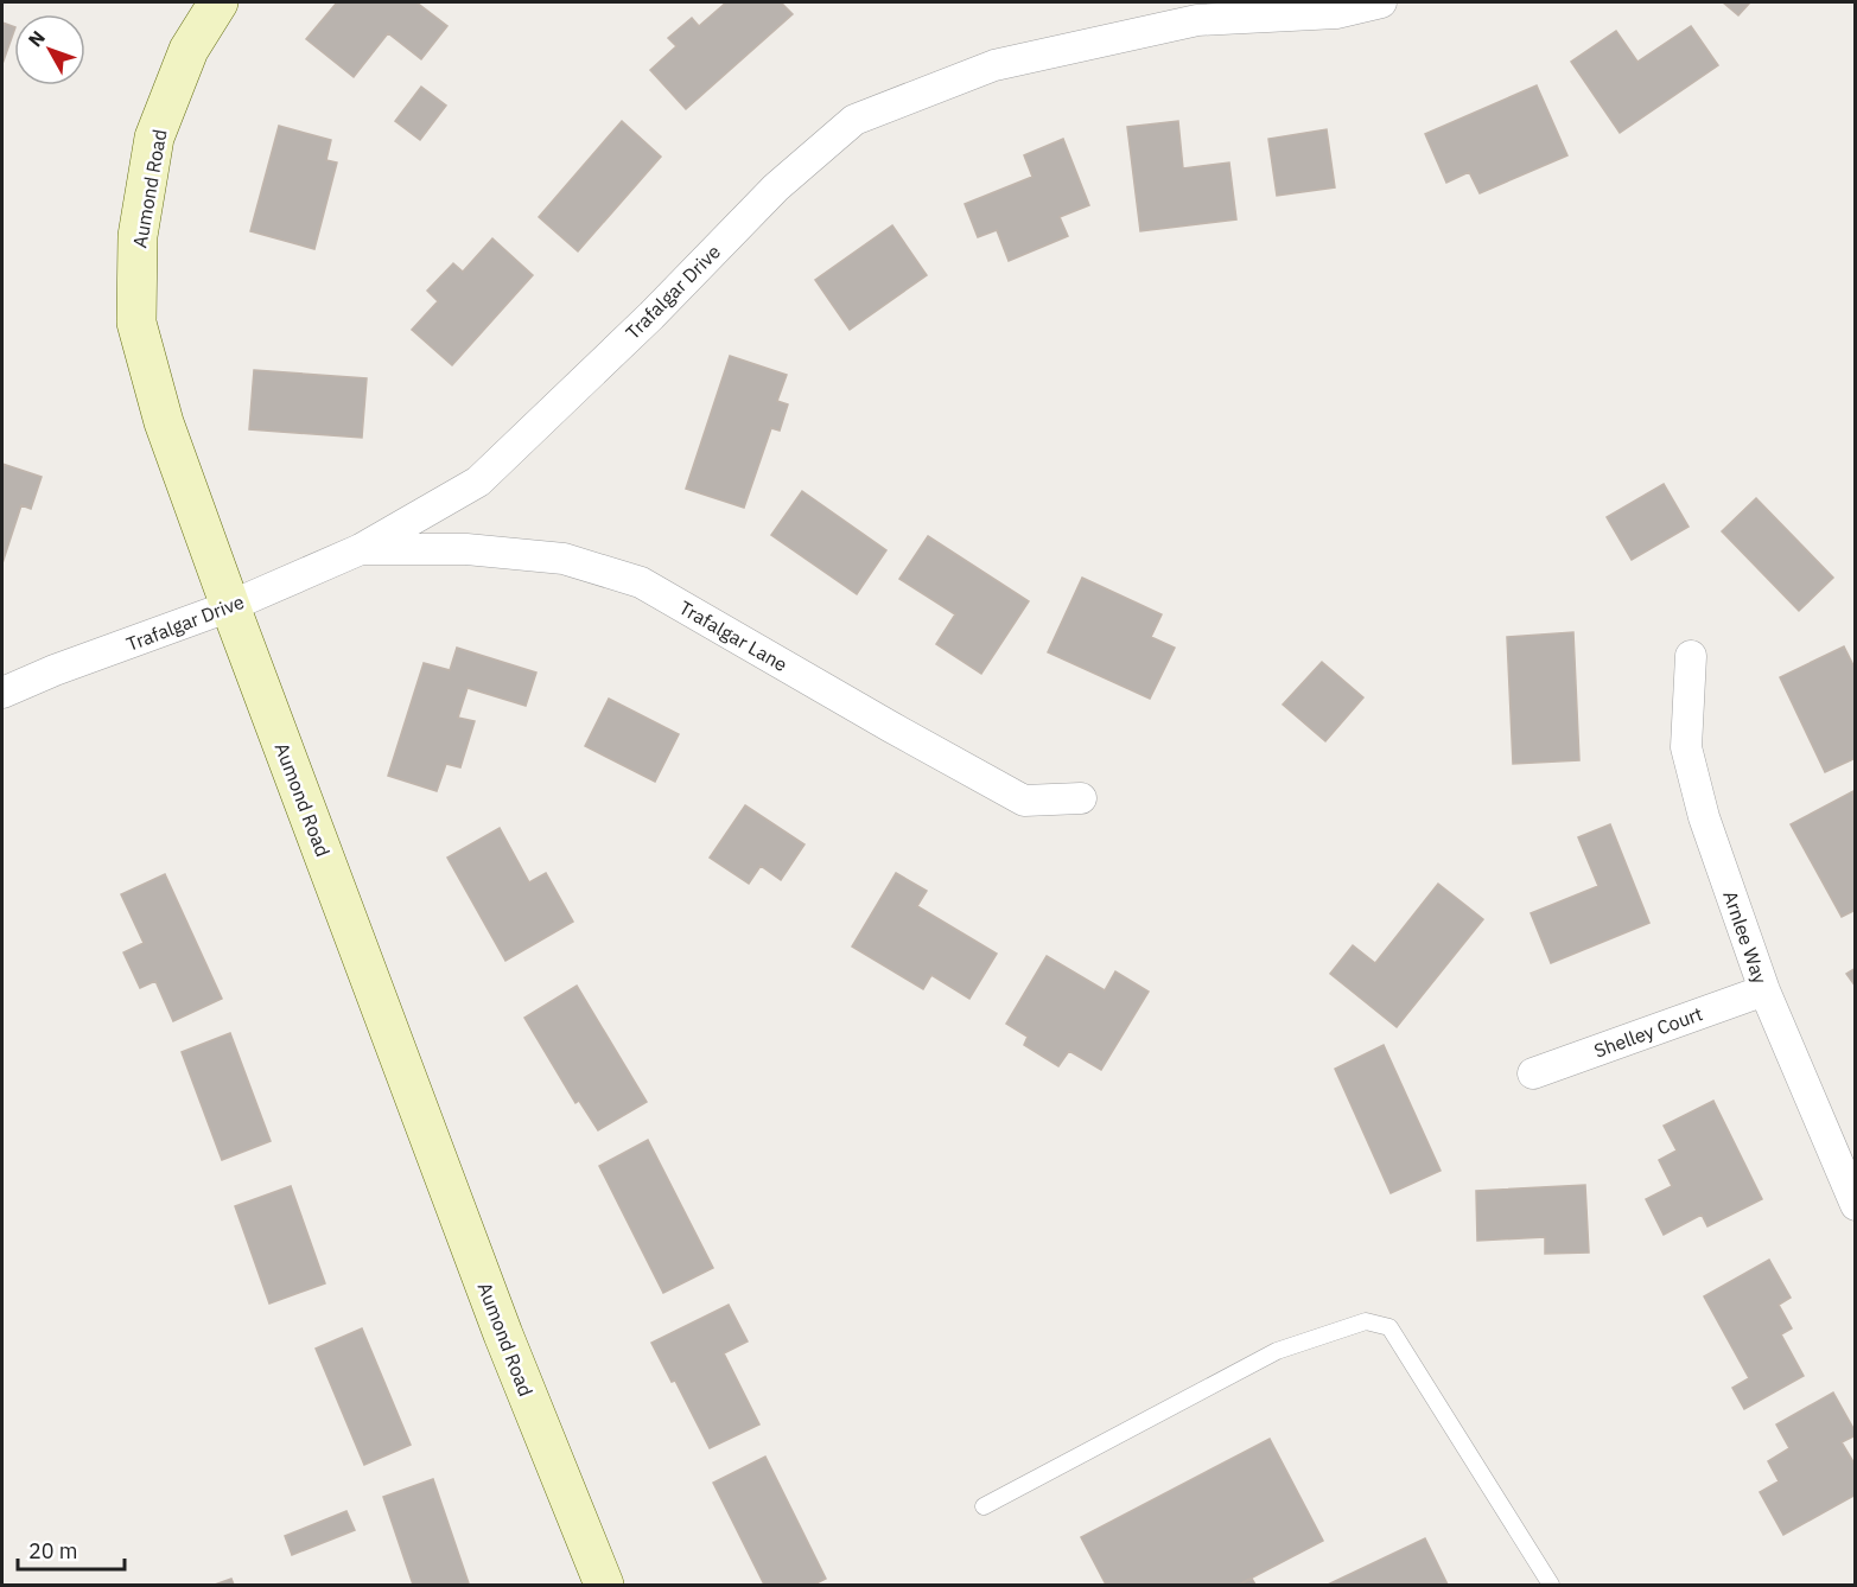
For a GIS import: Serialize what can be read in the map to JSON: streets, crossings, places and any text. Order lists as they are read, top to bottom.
{
  "streets": {
    "street": [
      "Aumond Road",
      "Trafalgar Drive",
      "Trafalgar Lane",
      "Arnlee Way",
      "Shelley Court"
    ]
  },
  "crossings": [
    ["Aumond Road", "Trafalgar Drive"],
    ["Trafalgar Drive", "Trafalgar Lane"],
    ["Arnlee Way", "Shelley Court"]
  ],
  "scale_bar": "20 m",
  "north": "top left"
}
